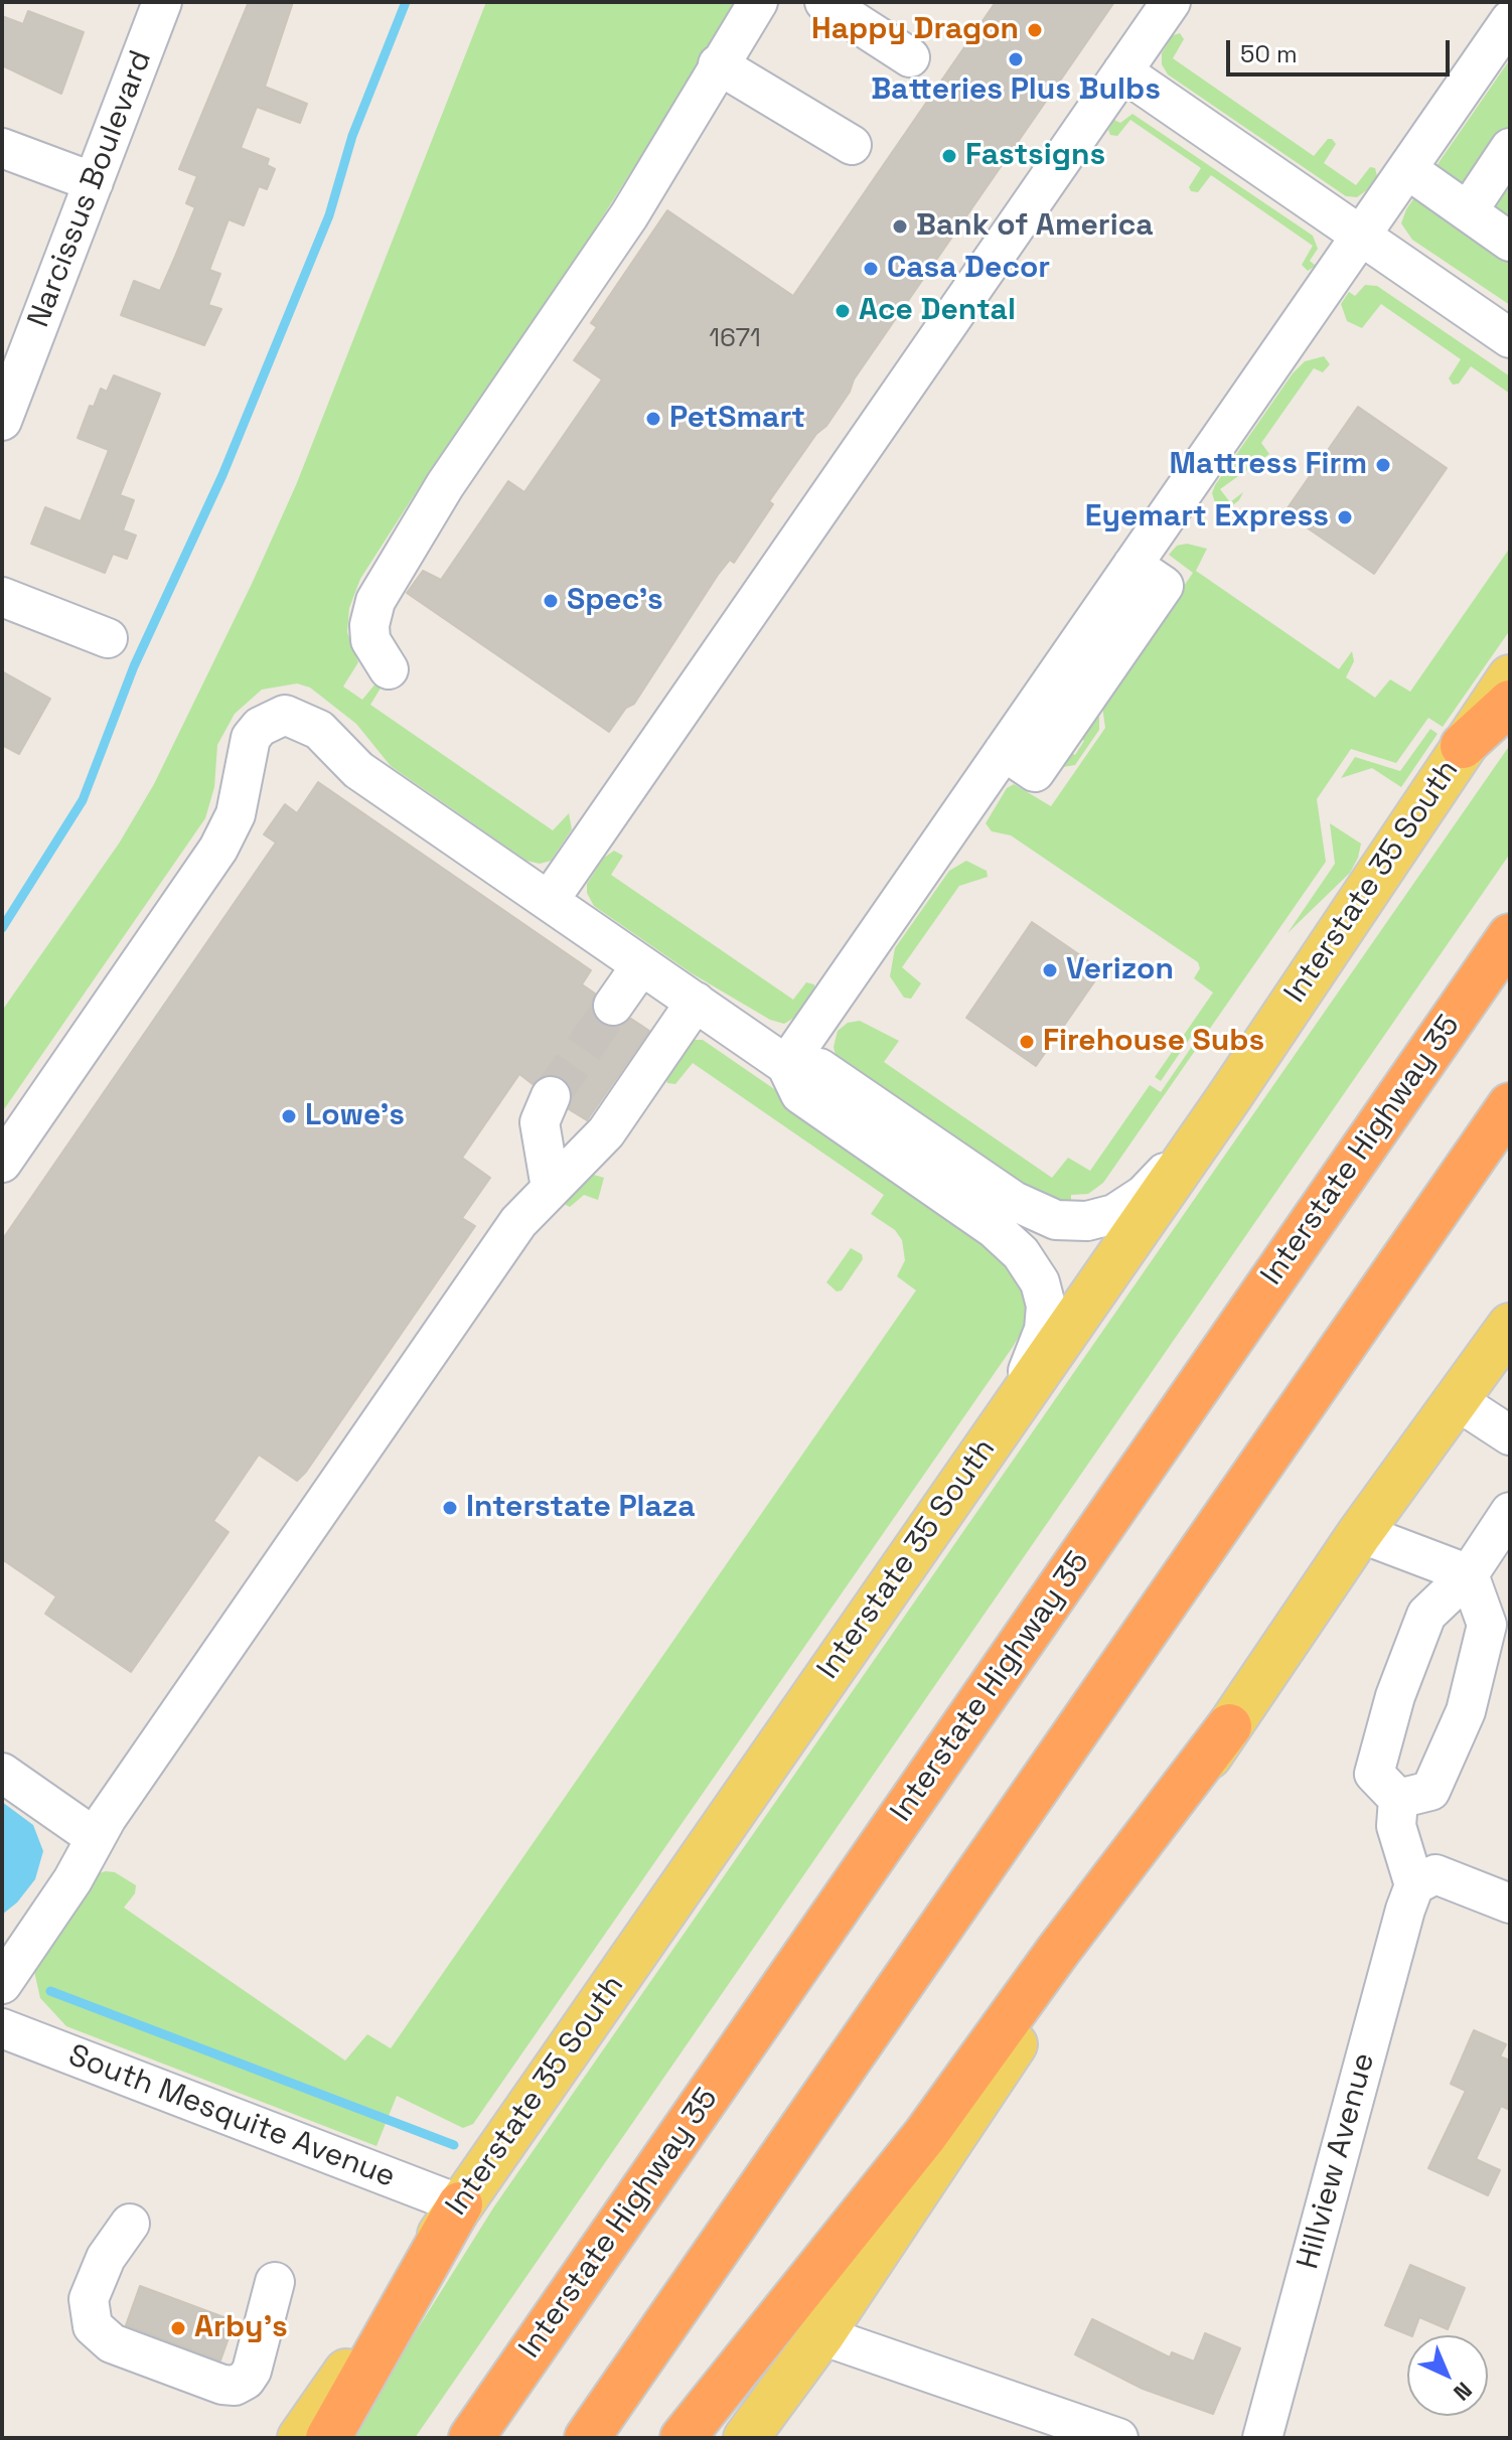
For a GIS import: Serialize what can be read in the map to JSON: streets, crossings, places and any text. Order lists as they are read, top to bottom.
{
  "streets": {
    "highway": ["Interstate Highway 35"],
    "main road": ["Interstate 35 South"],
    "street": ["Narcissus Boulevard", "South Mesquite Avenue", "Hillview Avenue"]
  },
  "crossings": [
    ["Interstate 35 South", "South Mesquite Avenue"]
  ],
  "places": [
    "Happy Dragon",
    "Batteries Plus Bulbs",
    "Fastsigns",
    "Bank of America",
    "Casa Decor",
    "Ace Dental",
    "PetSmart",
    "Mattress Firm",
    "Eyemart Express",
    "Spec's",
    "Verizon",
    "Firehouse Subs",
    "Lowe's",
    "Interstate Plaza",
    "Arby's"
  ],
  "house_numbers": ["1671"],
  "scale_bar": "50 m",
  "north": "bottom right"
}
